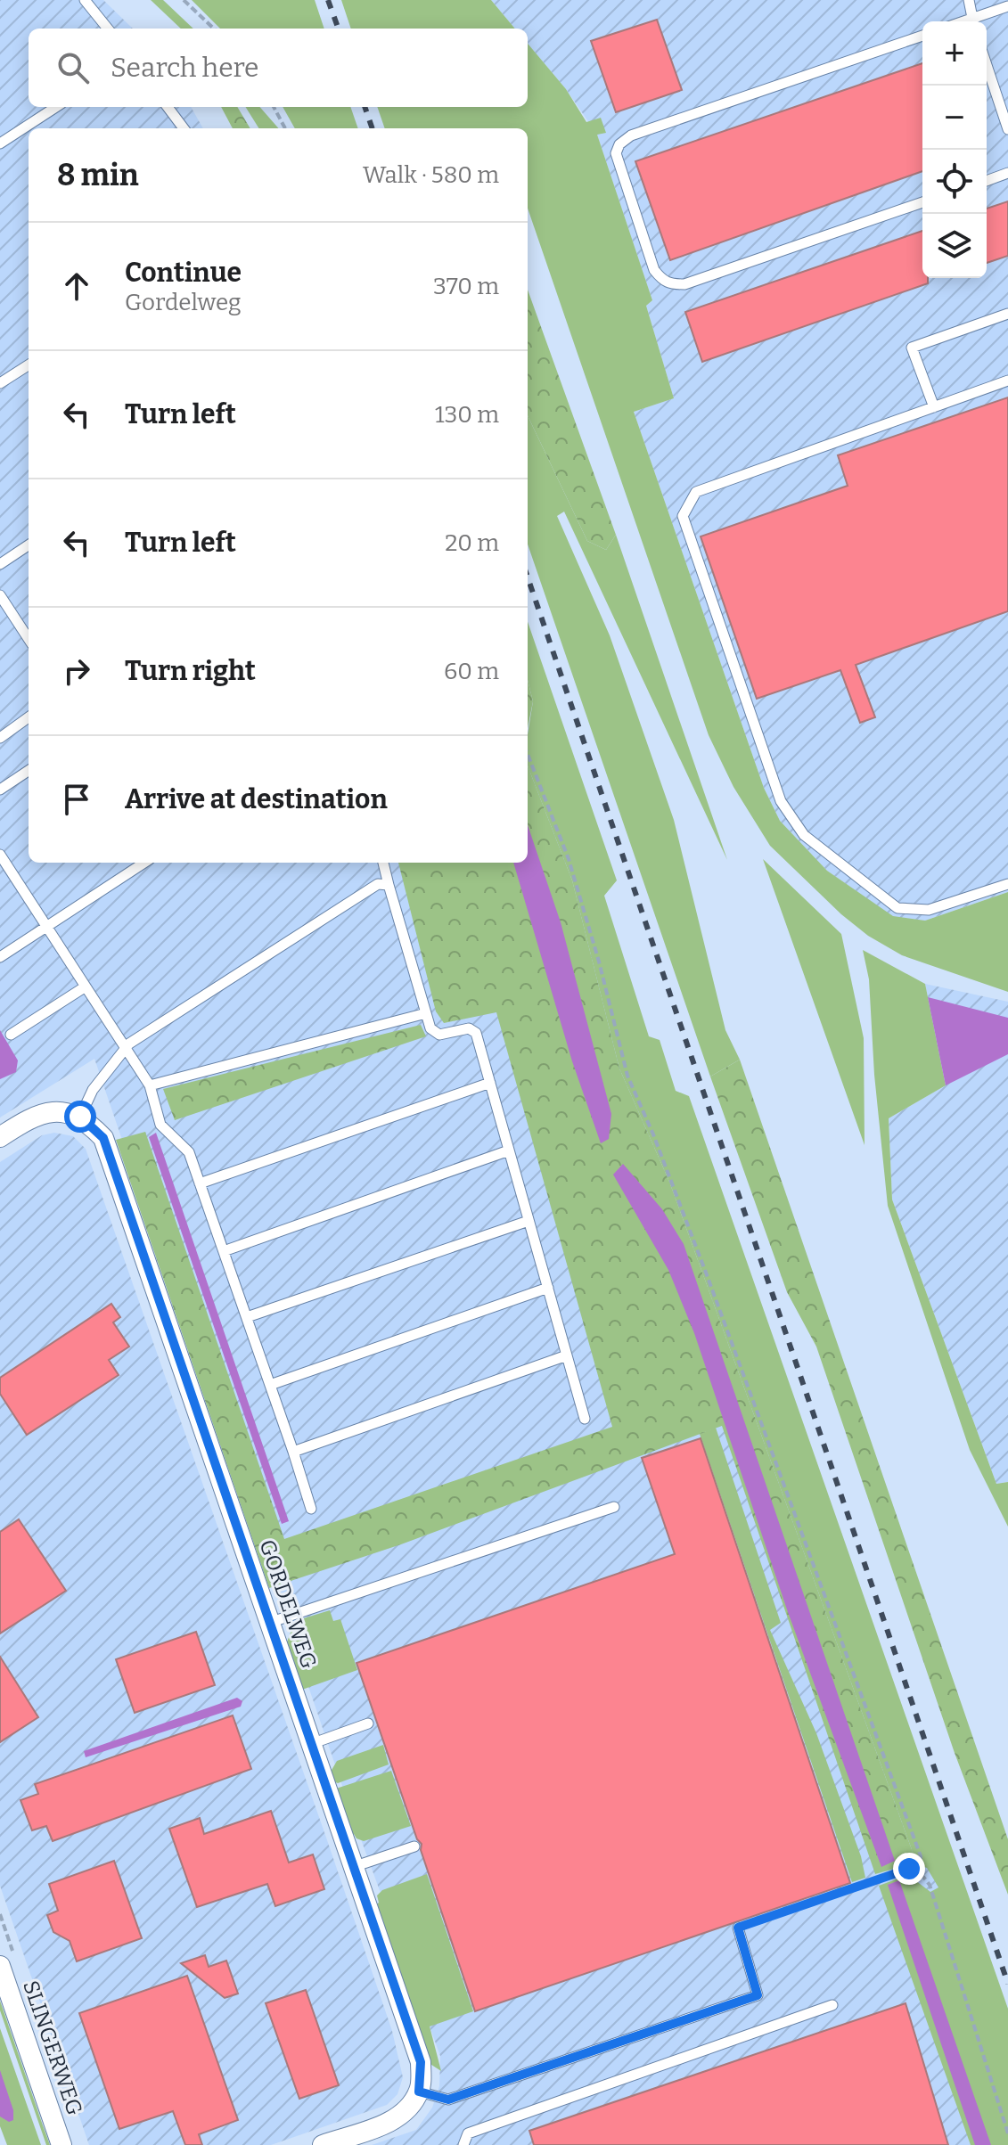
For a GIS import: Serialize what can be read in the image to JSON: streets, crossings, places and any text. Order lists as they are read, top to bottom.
{
  "streets": {
    "street": ["GORDELWEG", "SLINGERWEG"]
  },
  "page": {
    "map_buttons": ["+", "−"],
    "search": "Search here",
    "heading": ["8 min", "Walk · 580 m"],
    "list": [
      ["Continue", "Gordelweg", "370 m"],
      ["Turn left", "130 m"],
      ["Turn left", "20 m"],
      ["Turn right", "60 m"],
      "Arrive at destination"
    ]
  }
}
